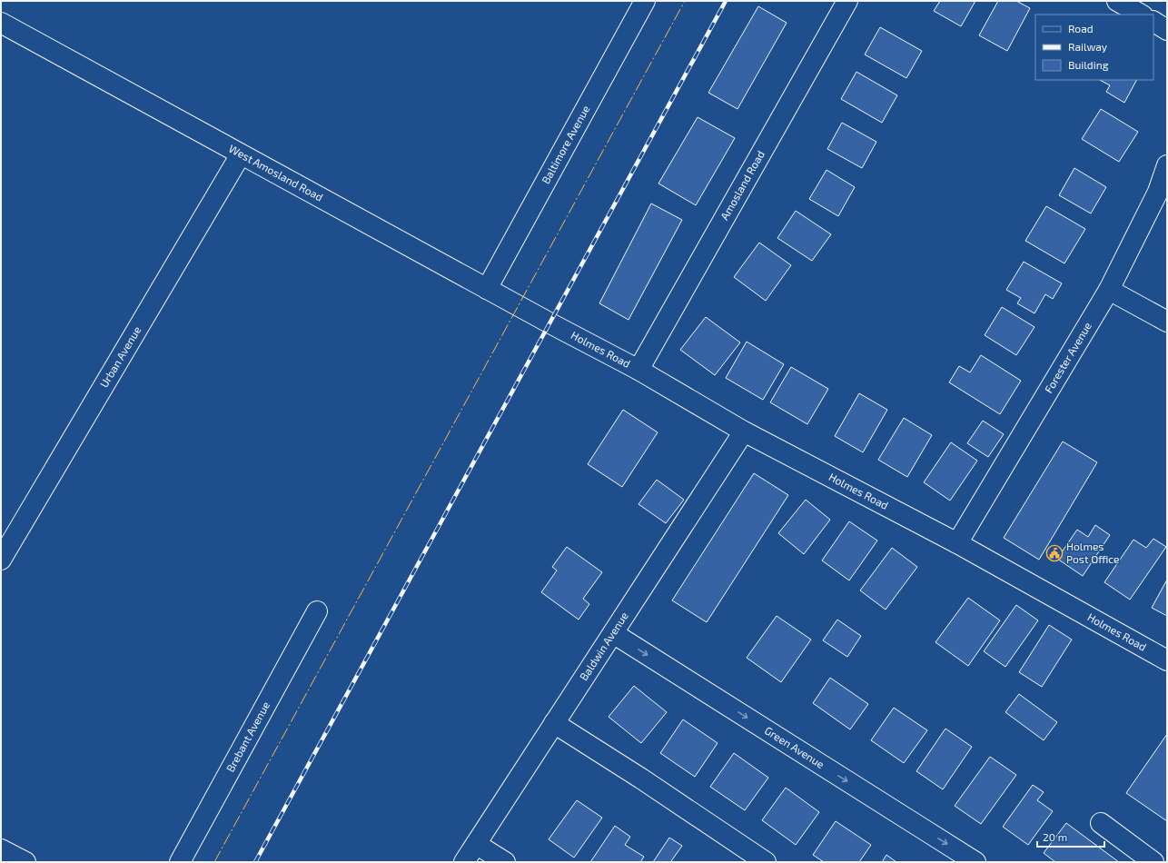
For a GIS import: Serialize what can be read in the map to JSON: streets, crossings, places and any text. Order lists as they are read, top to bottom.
{
  "streets": {
    "street": [
      "Baltimore Avenue",
      "West Amosland Road",
      "Amosland Road",
      "Holmes Road",
      "Urban Avenue",
      "Forester Avenue",
      "Baldwin Avenue",
      "Brebant Avenue",
      "Green Avenue"
    ]
  },
  "crossings": [
    ["Baltimore Avenue", "West Amosland Road"],
    ["West Amosland Road", "Holmes Road"],
    ["West Amosland Road", "Urban Avenue"],
    ["Amosland Road", "Holmes Road"],
    ["Holmes Road", "Forester Avenue"],
    ["Holmes Road", "Baldwin Avenue"],
    ["Baldwin Avenue", "Green Avenue"]
  ],
  "places": {
    "public building": ["Holmes Post Office"]
  },
  "legend": ["Road", "Railway", "Building"],
  "scale_bar": "20 m"
}
